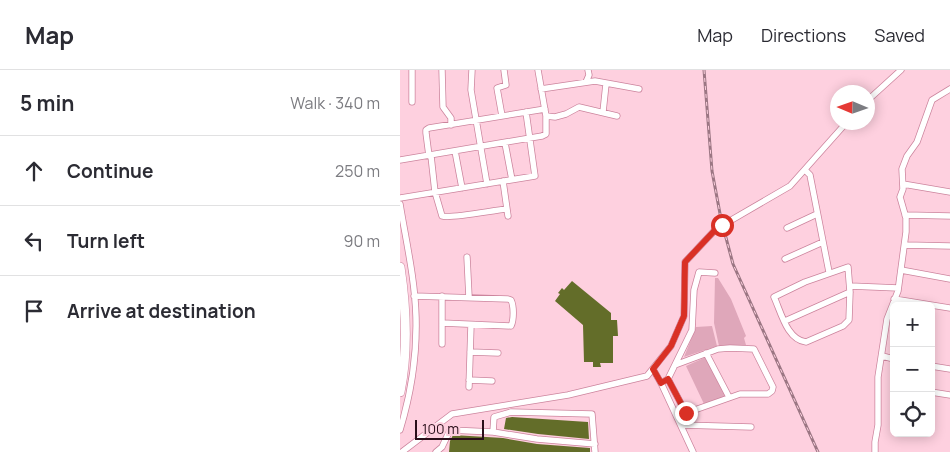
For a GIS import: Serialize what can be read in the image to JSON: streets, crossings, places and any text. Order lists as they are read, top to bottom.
{
  "scale_bar": "100 m",
  "north": "left",
  "page": {
    "header": "Map",
    "nav": ["Map", "Directions", "Saved"],
    "heading": ["5 min", "Walk · 340 m"],
    "list": [
      ["Continue", "250 m"],
      ["Turn left", "90 m"],
      "Arrive at destination"
    ],
    "map_buttons": ["+", "−"],
    "scale": "100 m"
  }
}
